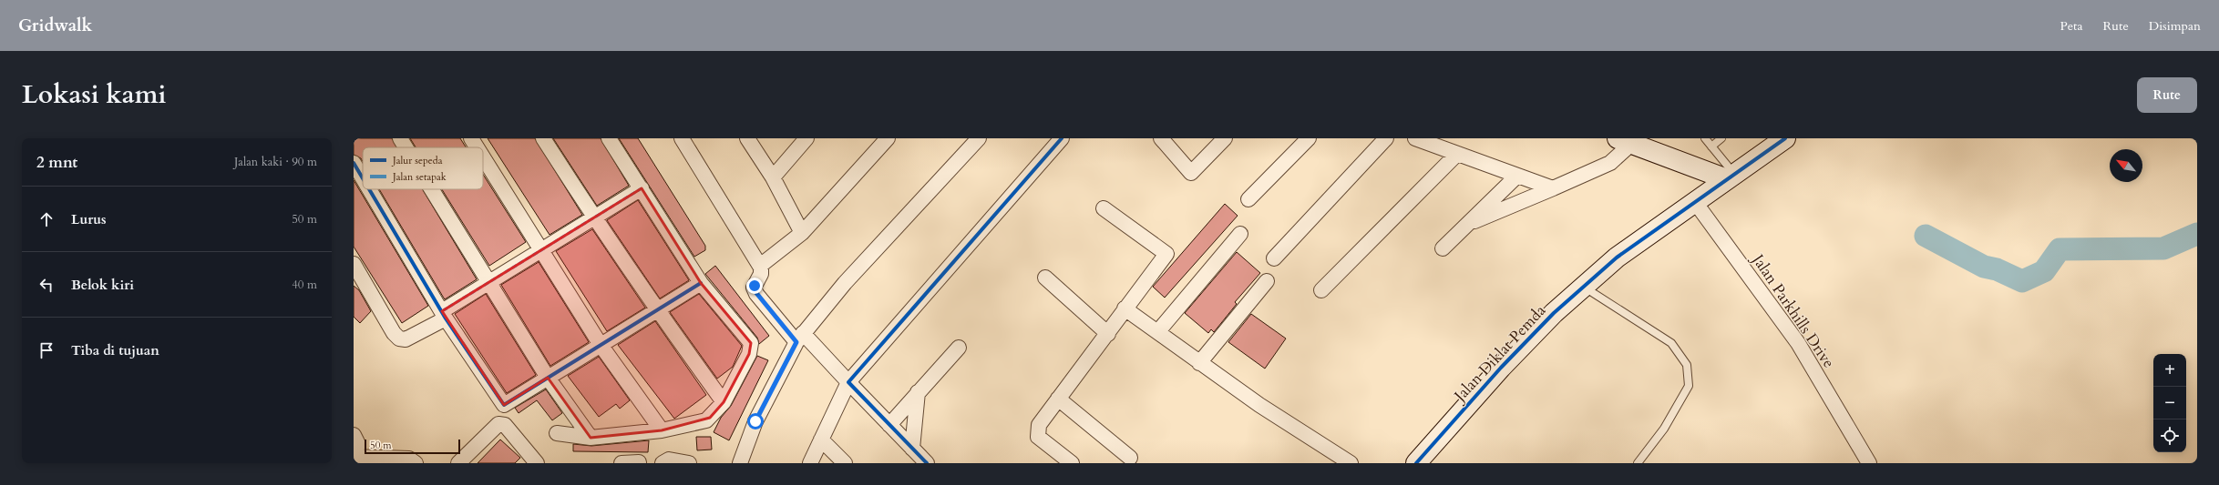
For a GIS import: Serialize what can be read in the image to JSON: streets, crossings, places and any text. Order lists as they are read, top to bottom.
{
  "streets": {
    "street": ["Jalan Parkhills Drive", "Jalan Diklat Pemda"]
  },
  "crossings": [
    ["Jalan Parkhills Drive", "Jalan Diklat Pemda"]
  ],
  "legend": ["Jalur sepeda", "Jalan setapak"],
  "scale_bar": "50 m",
  "north": "top left",
  "page": {
    "header": "Gridwalk",
    "nav": ["Peta", "Rute", "Disimpan"],
    "title": "Lokasi kami",
    "buttons": "Rute",
    "heading": ["2 mnt", "Jalan kaki · 90 m"],
    "list": [
      ["Lurus", "50 m"],
      ["Belok kiri", "40 m"],
      "Tiba di tujuan"
    ],
    "map_buttons": ["+", "−"],
    "scale": "50 m"
  }
}
